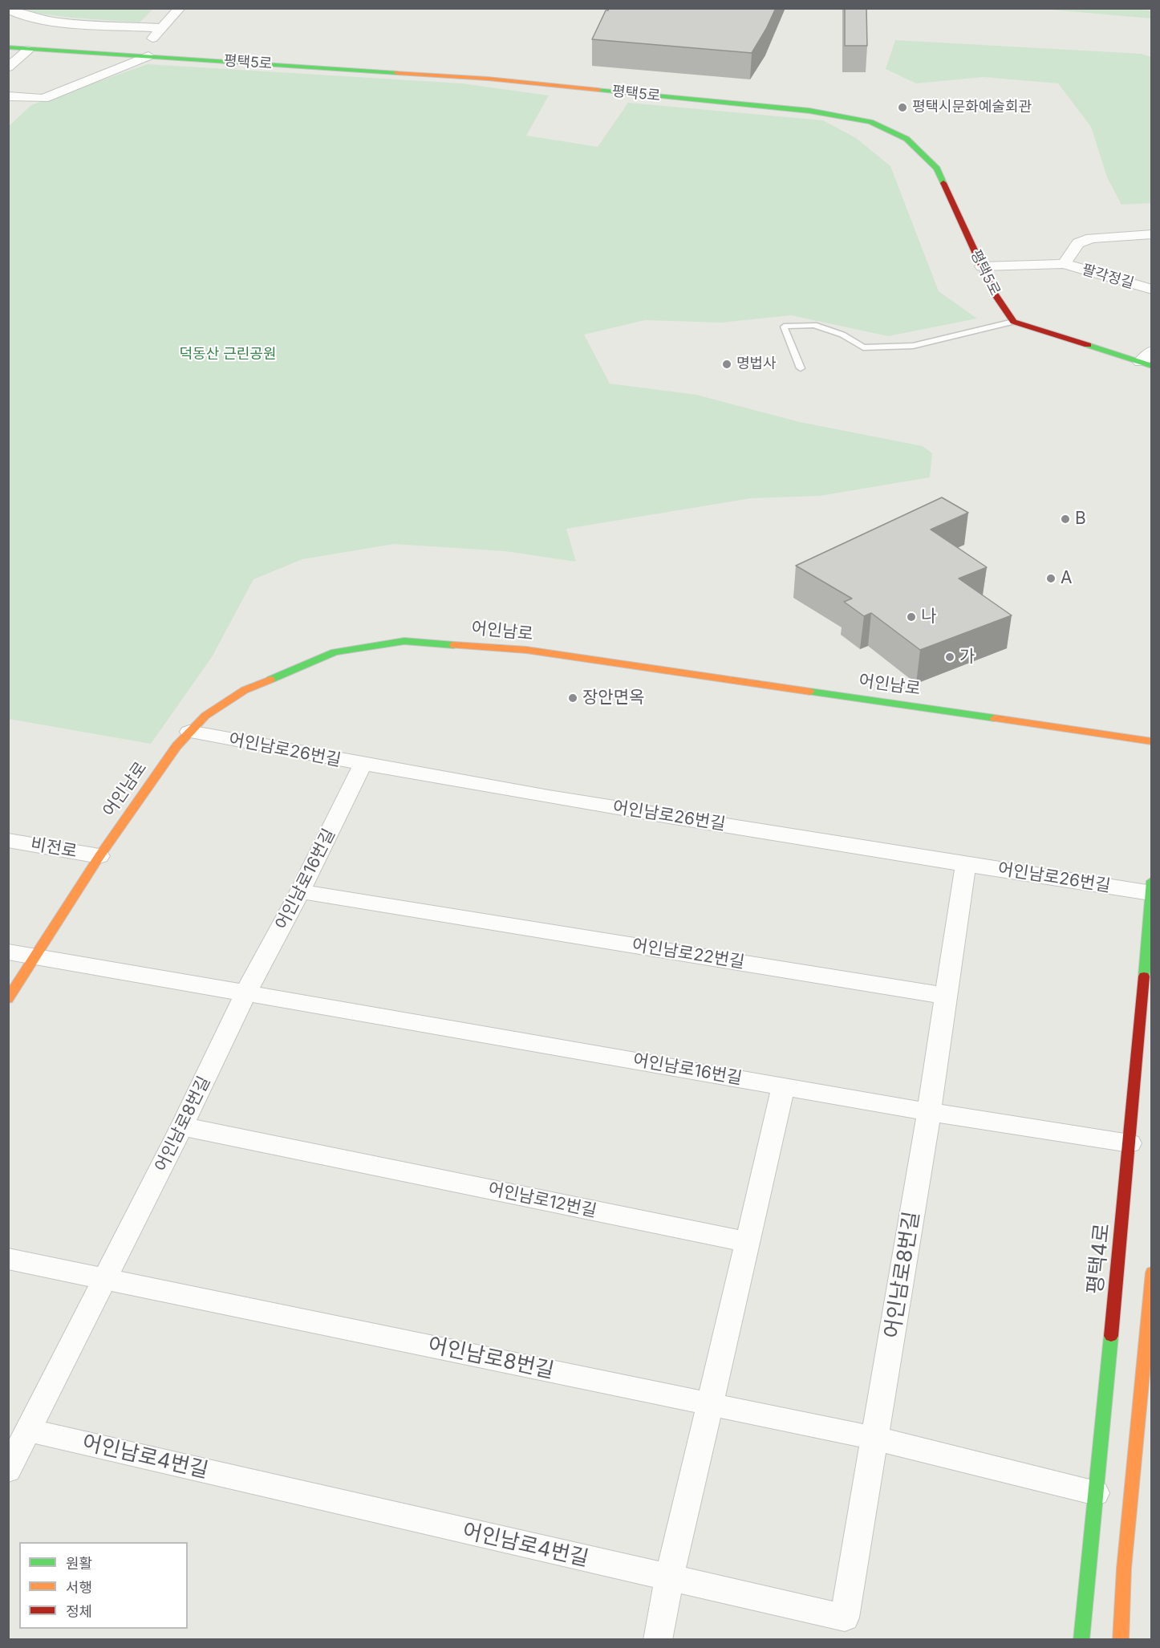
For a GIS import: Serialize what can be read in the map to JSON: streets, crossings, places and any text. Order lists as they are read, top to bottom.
{
  "streets": {
    "street": [
      "평택5로",
      "팔각정길",
      "어인남로",
      "어인남로26번길",
      "비전로",
      "어인남로16번길",
      "어인남로22번길",
      "어인남로8번길",
      "어인남로12번길",
      "평택4로",
      "어인남로4번길"
    ]
  },
  "crossings": [
    ["평택5로", "팔각정길"],
    ["어인남로", "어인남로26번길"],
    ["어인남로", "비전로"],
    ["어인남로", "어인남로16번길"],
    ["어인남로26번길", "어인남로16번길"],
    ["어인남로26번길", "평택4로"],
    ["어인남로16번길", "어인남로22번길"],
    ["어인남로16번길", "어인남로8번길"],
    ["어인남로16번길", "평택4로"],
    ["어인남로22번길", "어인남로8번길"],
    ["어인남로8번길", "어인남로12번길"],
    ["어인남로8번길", "평택4로"],
    ["어인남로8번길", "어인남로4번길"]
  ],
  "parks": ["덕동산 근린공원"],
  "places": [
    "평택시문화예술회관",
    "명법사",
    "B",
    "A",
    "나",
    "가",
    "장안면옥"
  ],
  "legend": ["원활", "서행", "정체"]
}
